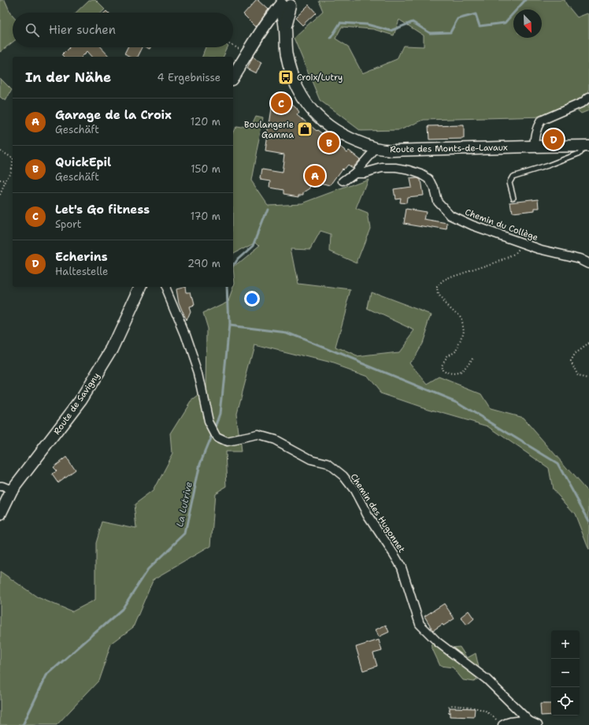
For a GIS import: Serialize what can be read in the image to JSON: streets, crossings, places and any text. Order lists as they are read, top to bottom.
{
  "streets": {
    "street": [
      "Route des Monts-de-Lavaux",
      "Chemin du Collège",
      "Route de Savigny",
      "Chemin des Hugonnet"
    ]
  },
  "water": ["La Lutrive"],
  "places": {
    "bus stop": ["Croix/Lutry"],
    "shop": ["Boulangerie Gamma"]
  },
  "north": "bottom right",
  "page": {
    "search": "Hier suchen",
    "heading": ["In der Nähe", "4 Ergebnisse"],
    "pins": [
      "C",
      "D",
      "B",
      "A"
    ],
    "list": [
      {
        "mark": "A",
        "name": "Garage de la Croix",
        "note": "Geschäft",
        "value": "120 m"
      },
      {
        "mark": "B",
        "name": "QuickEpil",
        "note": "Geschäft",
        "value": "150 m"
      },
      {
        "mark": "C",
        "name": "Let's Go fitness",
        "note": "Sport",
        "value": "170 m"
      },
      {
        "mark": "D",
        "name": "Echerins",
        "note": "Haltestelle",
        "value": "290 m"
      }
    ],
    "map_buttons": ["+", "−"]
  }
}
